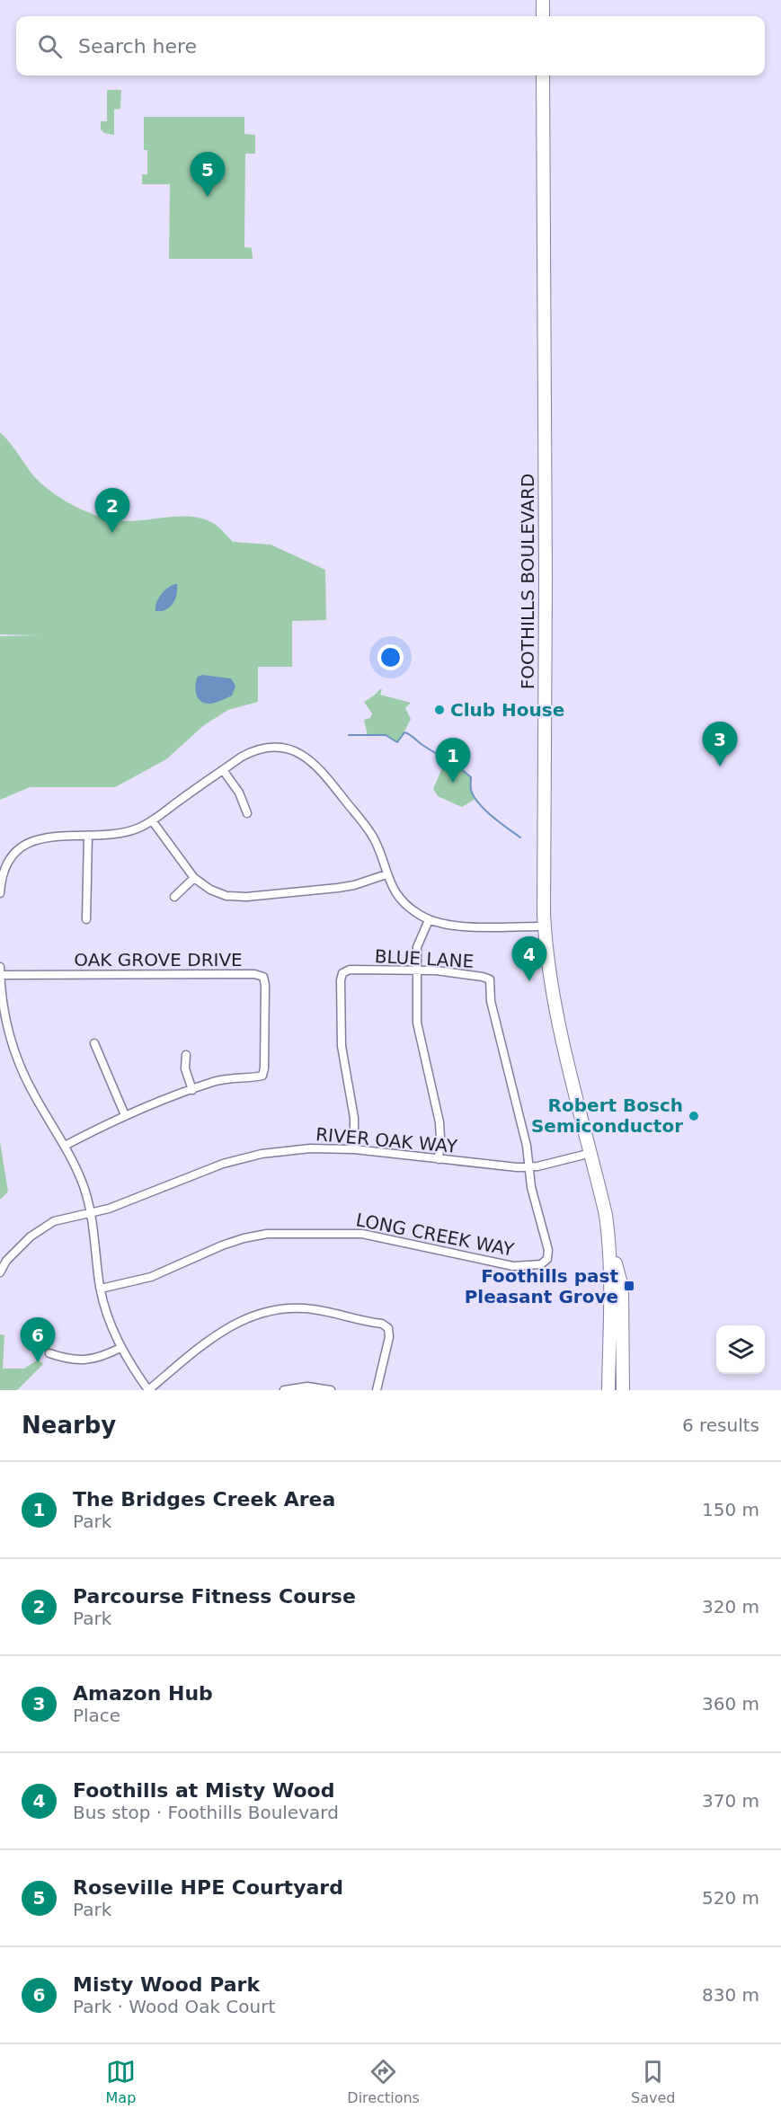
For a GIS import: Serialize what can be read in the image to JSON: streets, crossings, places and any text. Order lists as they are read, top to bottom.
{
  "streets": {
    "main road": ["FOOTHILLS BOULEVARD"],
    "street": [
      "BLUE LANE",
      "OAK GROVE DRIVE",
      "RIVER OAK WAY",
      "LONG CREEK WAY"
    ]
  },
  "crossings": [
    ["FOOTHILLS BOULEVARD", "RIVER OAK WAY"],
    ["BLUE LANE", "RIVER OAK WAY"],
    ["BLUE LANE", "LONG CREEK WAY"],
    ["RIVER OAK WAY", "LONG CREEK WAY"]
  ],
  "places": {
    "other": ["Club House", "Robert Bosch Semiconductor"],
    "transit": ["Foothills past Pleasant Grove"]
  },
  "page": {
    "search": "Search here",
    "pins": [
      "5",
      "2",
      "3",
      "1",
      "4",
      "6"
    ],
    "heading": ["Nearby", "6 results"],
    "list": [
      {
        "mark": "1",
        "name": "The Bridges Creek Area",
        "note": "Park",
        "value": "150 m"
      },
      {
        "mark": "2",
        "name": "Parcourse Fitness Course",
        "note": "Park",
        "value": "320 m"
      },
      {
        "mark": "3",
        "name": "Amazon Hub",
        "note": "Place",
        "value": "360 m"
      },
      {
        "mark": "4",
        "name": "Foothills at Misty Wood",
        "note": "Bus stop · Foothills Boulevard",
        "value": "370 m"
      },
      {
        "mark": "5",
        "name": "Roseville HPE Courtyard",
        "note": "Park",
        "value": "520 m"
      },
      {
        "mark": "6",
        "name": "Misty Wood Park",
        "note": "Park · Wood Oak Court",
        "value": "830 m"
      }
    ],
    "nav": ["Map", "Directions", "Saved"]
  }
}
